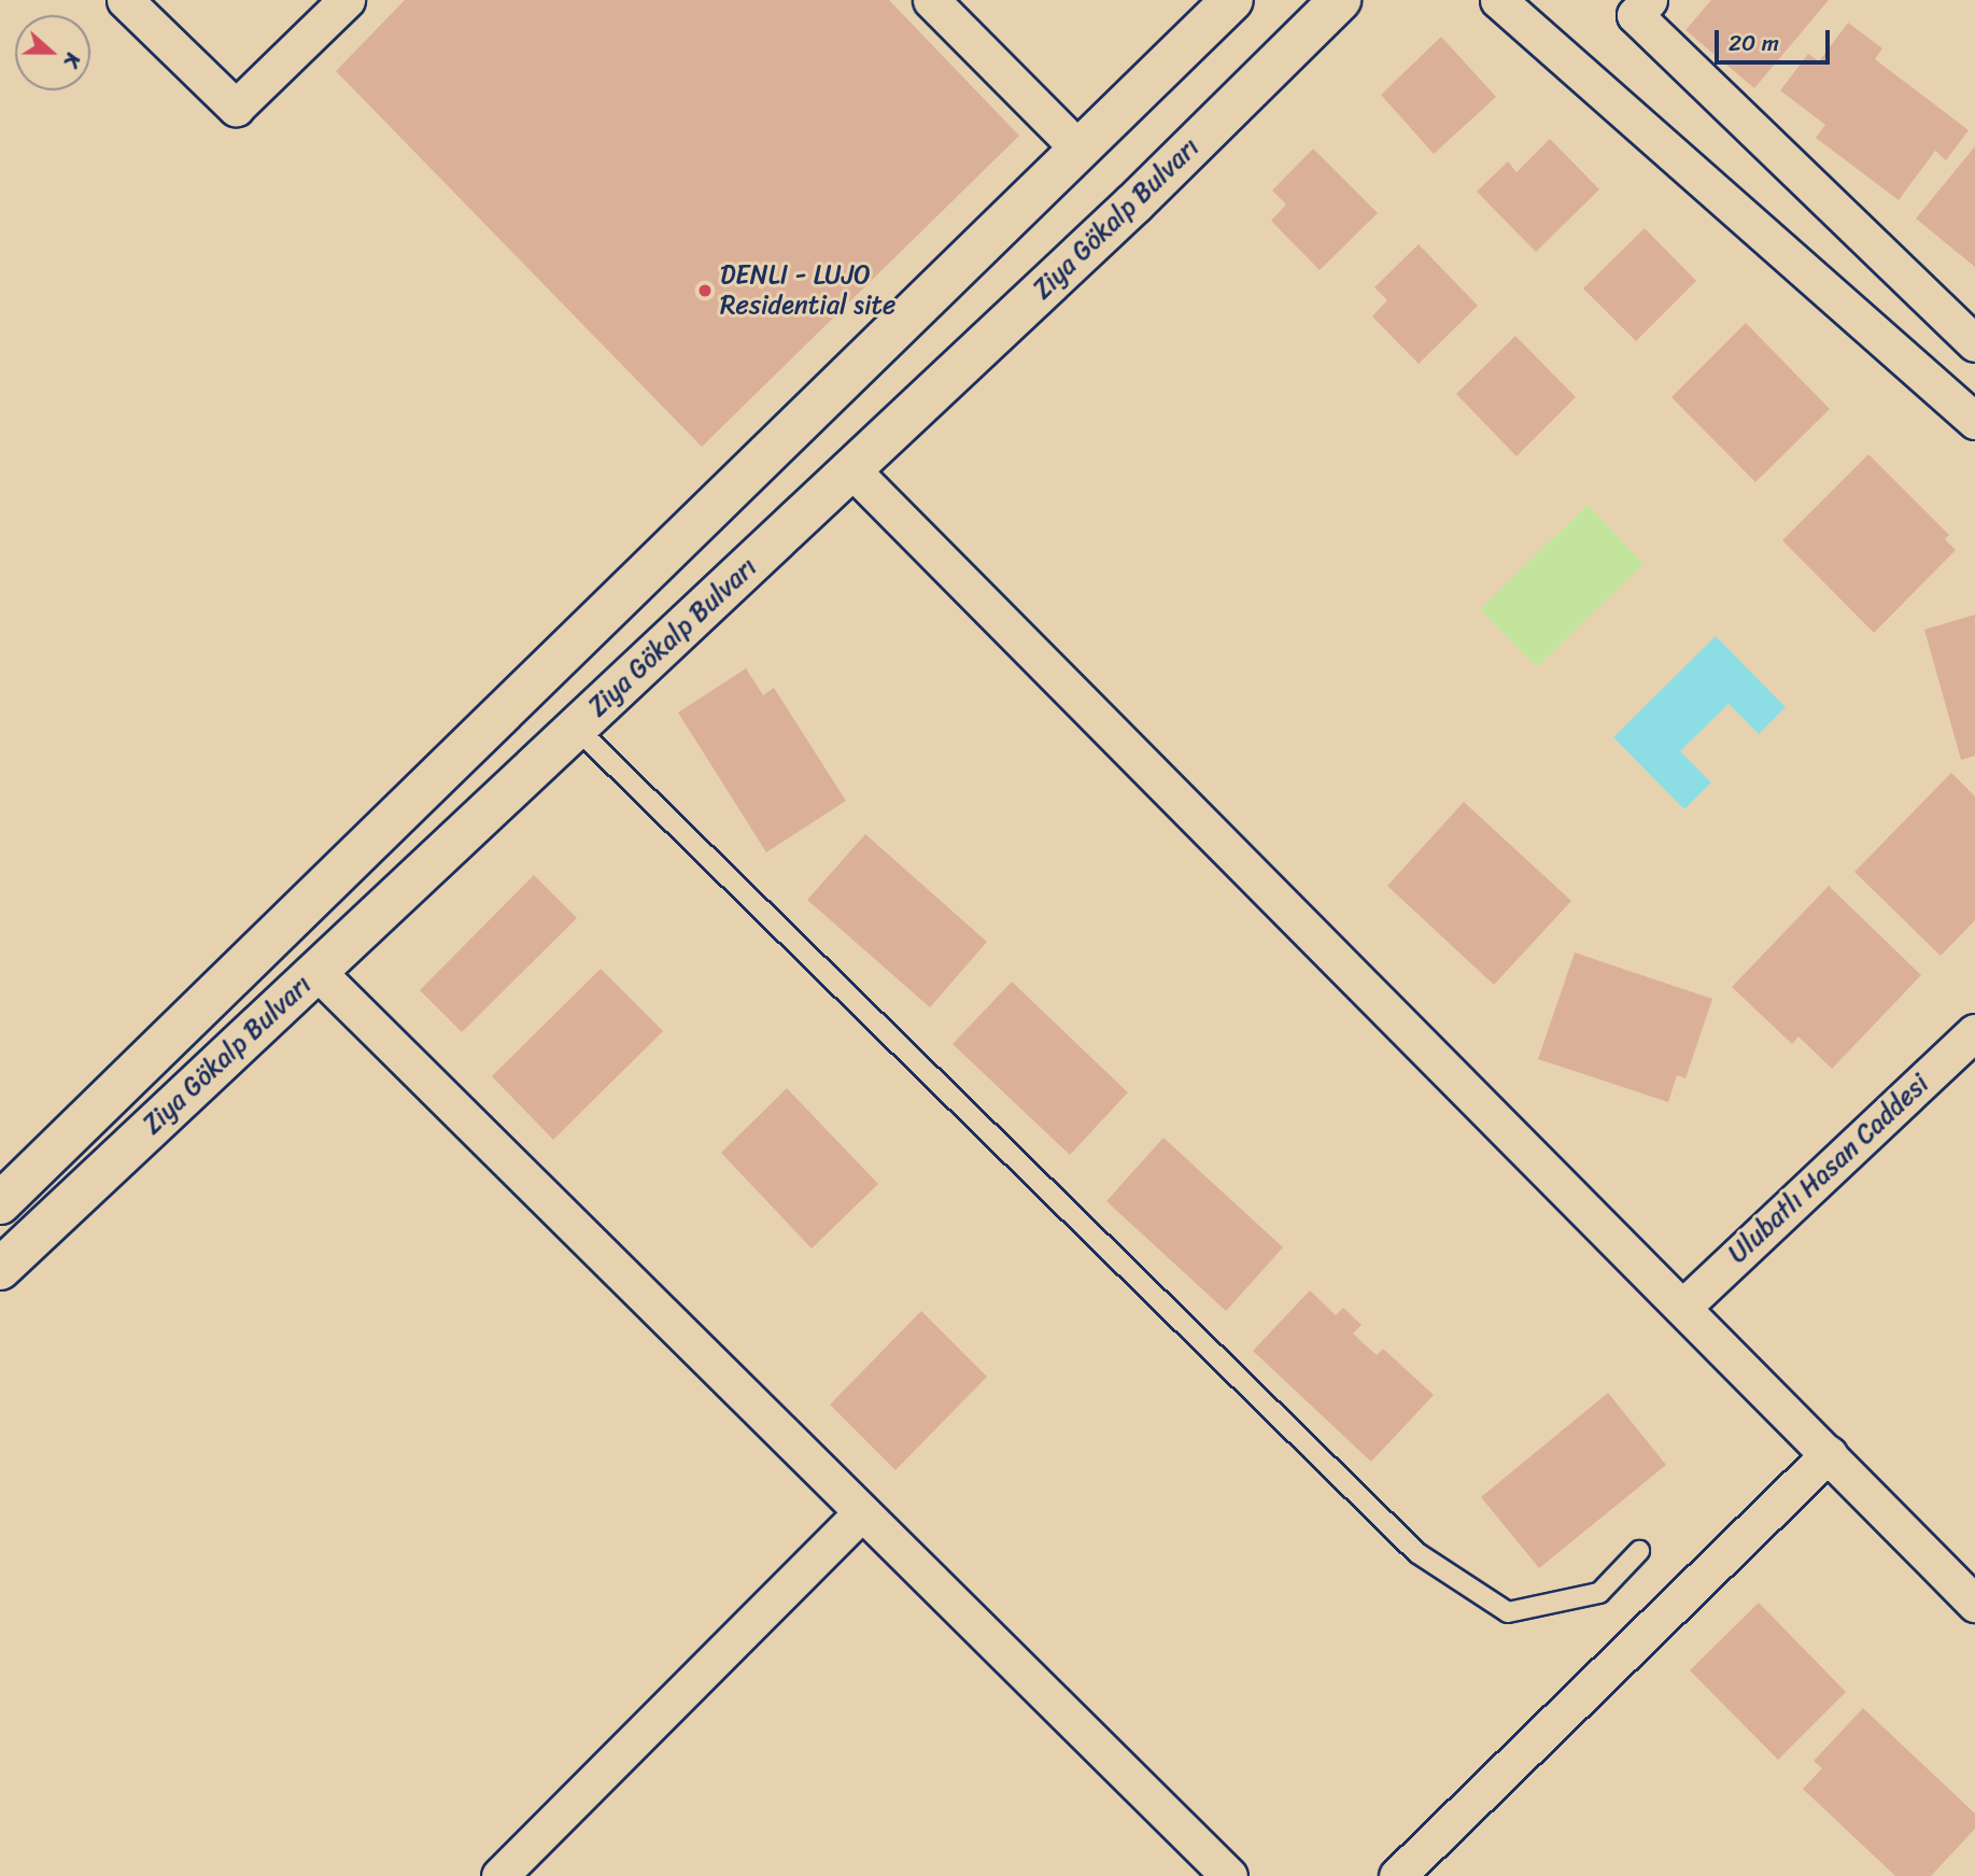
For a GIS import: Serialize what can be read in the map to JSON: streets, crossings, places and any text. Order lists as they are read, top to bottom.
{
  "streets": {
    "street": ["Ziya Gökalp Bulvarı", "Ulubatlı Hasan Caddesi"]
  },
  "places": ["DENLI - LUJO Residential site"],
  "scale_bar": "20 m",
  "north": "right"
}
